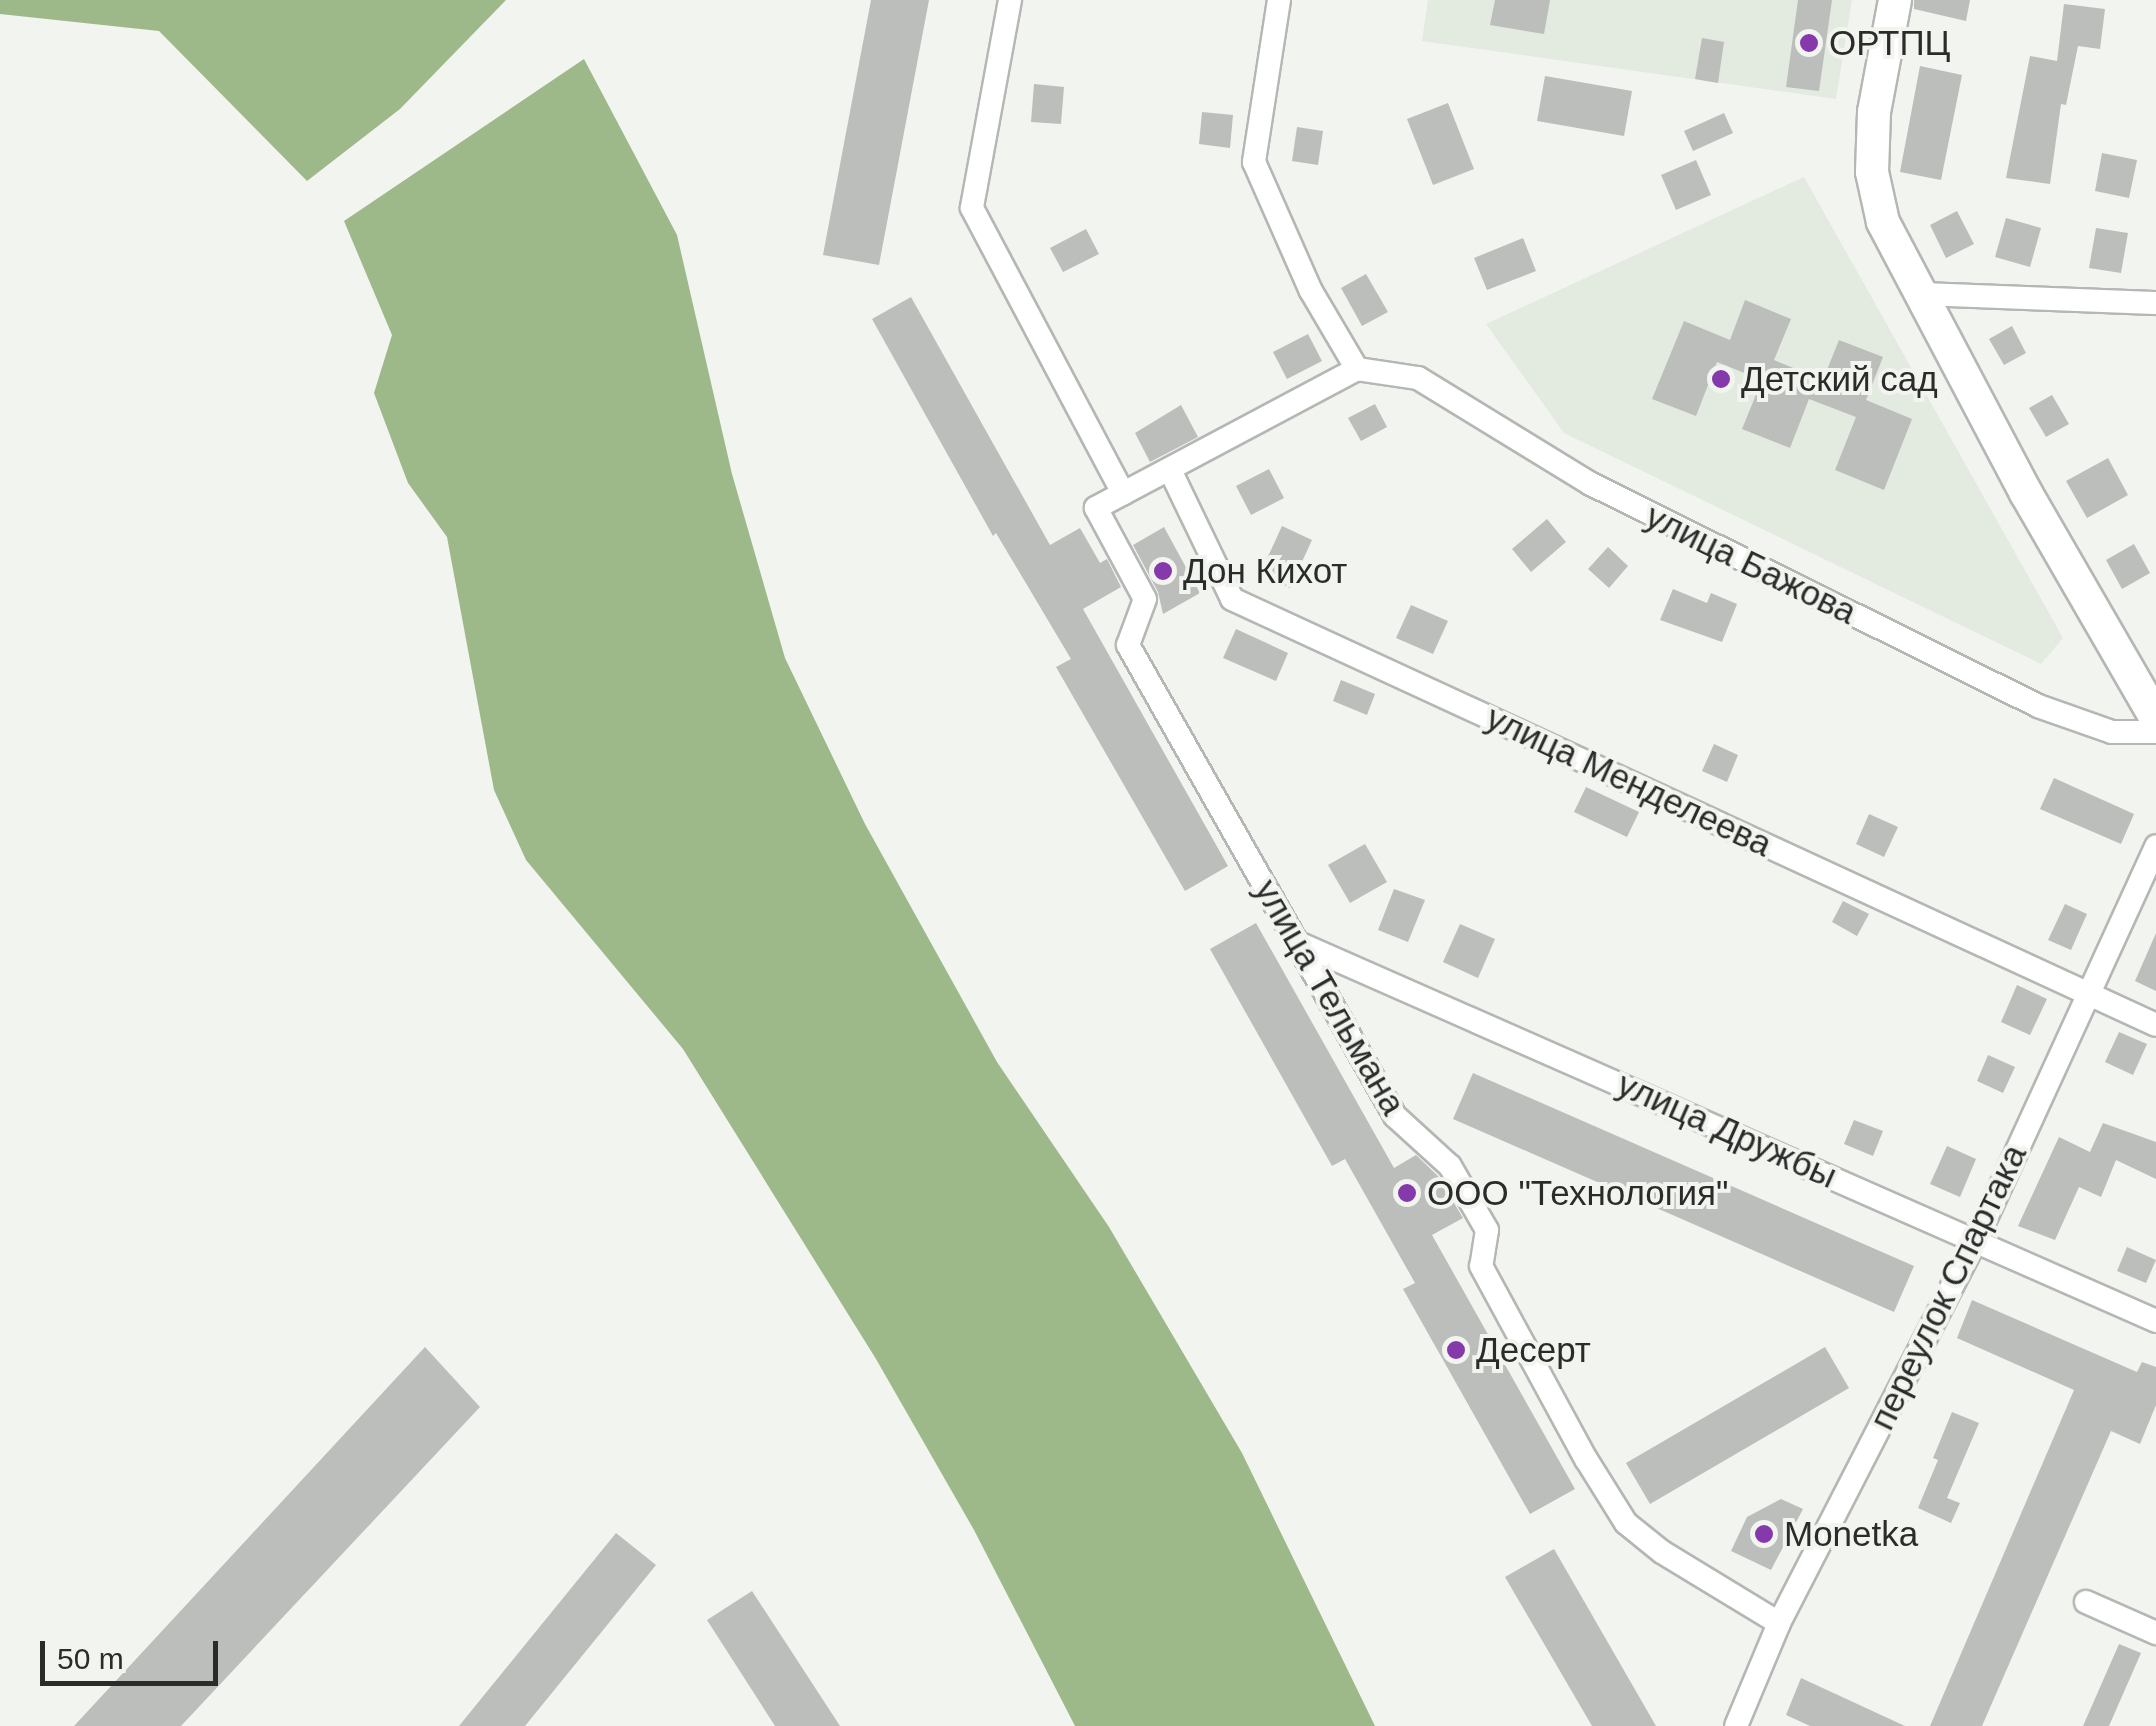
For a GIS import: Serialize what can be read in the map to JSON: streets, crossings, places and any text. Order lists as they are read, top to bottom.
{
  "streets": {
    "street": [
      "улица Бажова",
      "улица Менделеева",
      "улица Тельмана",
      "улица Дружбы",
      "переулок Спартака"
    ]
  },
  "crossings": [
    ["улица Менделеева", "переулок Спартака"],
    ["улица Тельмана", "улица Дружбы"],
    ["улица Тельмана", "переулок Спартака"],
    ["улица Дружбы", "переулок Спартака"]
  ],
  "places": [
    "ОРТПЦ",
    "Детский сад",
    "Дон Кихот",
    "ООО \"Технология\"",
    "Десерт",
    "Monetka"
  ],
  "scale_bar": "50 m"
}
